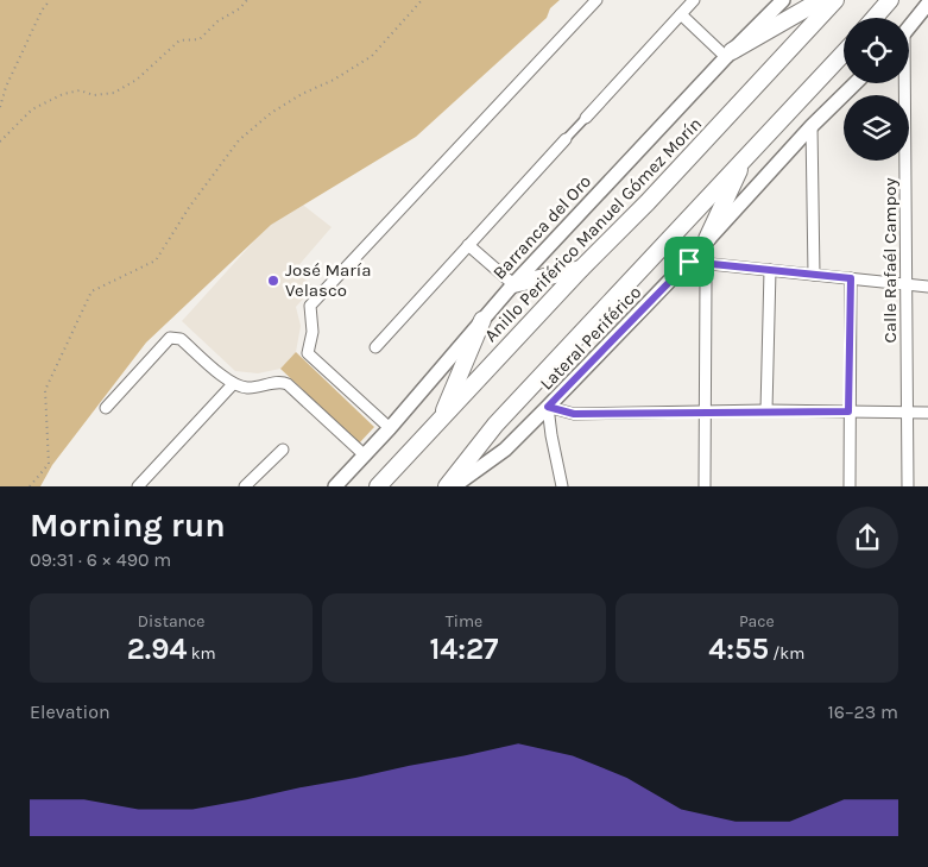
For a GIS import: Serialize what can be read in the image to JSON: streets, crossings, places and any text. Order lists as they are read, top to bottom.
{
  "streets": {
    "highway": ["Anillo Periférico Manuel Gómez Morín"],
    "street": ["Barranca del Oro", "Calle Rafaél Campoy", "Lateral Periférico"]
  },
  "places": ["José María Velasco"],
  "page": {
    "heading": ["Morning run", "09:31 · 6 × 490 m"],
    "stats": [
      ["Distance", "2.94 km"],
      ["Time", "14:27"],
      ["Pace", "4:55 /km"]
    ],
    "chart": ["Elevation", "16–23 m"]
  }
}
